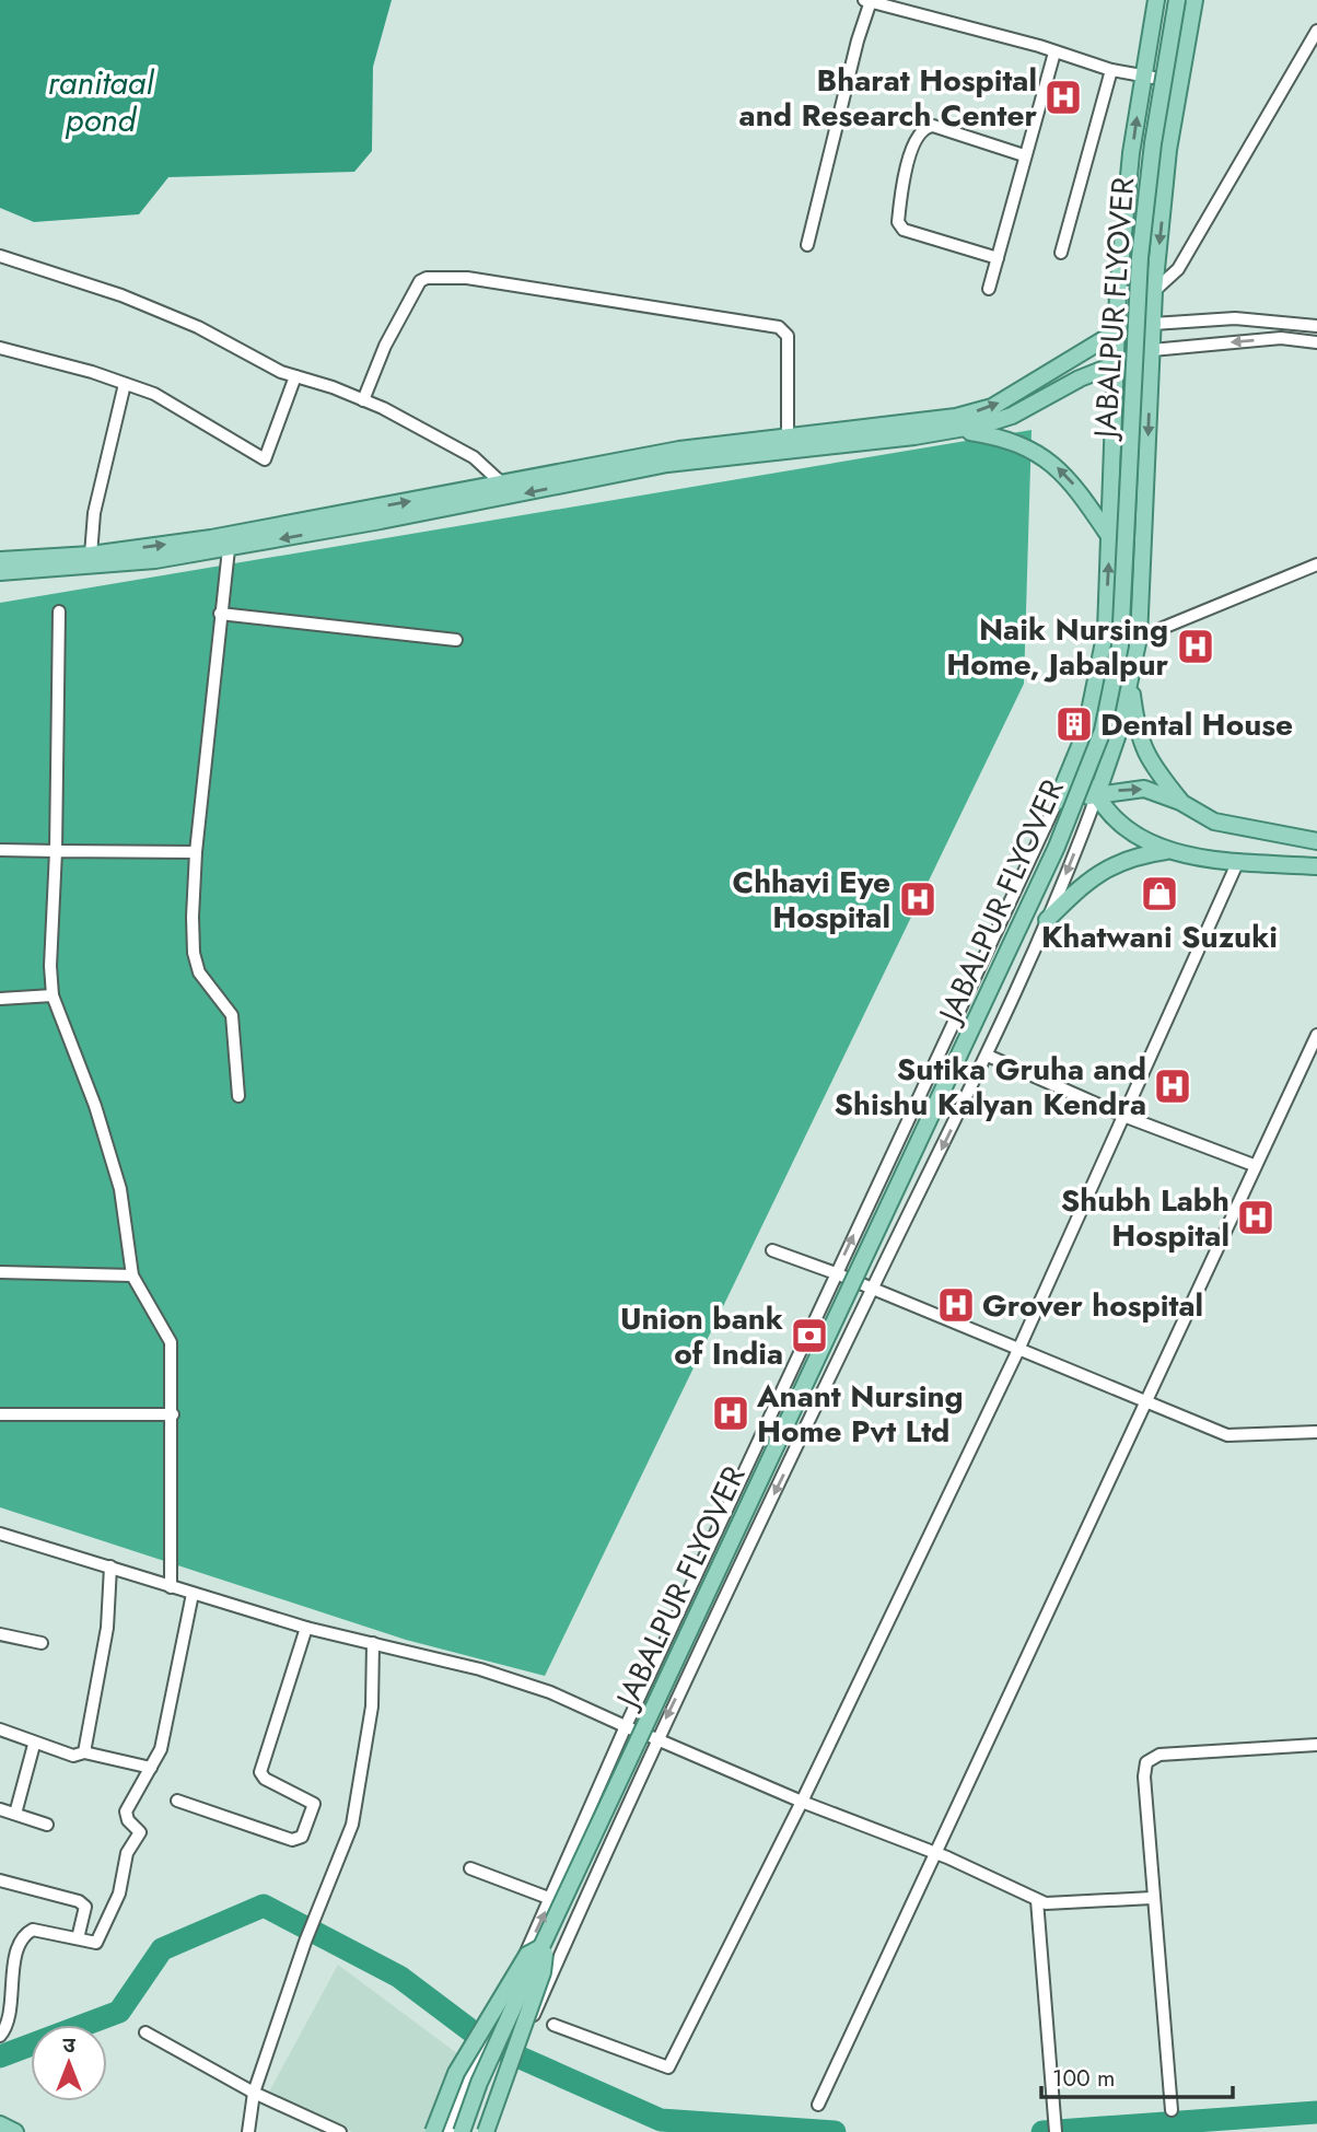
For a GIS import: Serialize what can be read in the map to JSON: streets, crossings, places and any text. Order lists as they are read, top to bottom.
{
  "streets": {
    "main road": ["JABALPUR FLYOVER"]
  },
  "water": ["ranitaal pond"],
  "places": {
    "hospital": [
      "Bharat Hospital and Research Center",
      "Naik Nursing Home, Jabalpur",
      "Chhavi Eye Hospital",
      "Sutika Gruha and Shishu Kalyan Kendra",
      "Shubh Labh Hospital",
      "Grover hospital",
      "Anant Nursing Home Pvt Ltd"
    ],
    "building": ["Dental House"],
    "shop": ["Khatwani Suzuki"],
    "bank": ["Union bank of India"]
  },
  "scale_bar": "100 m",
  "north": "top"
}
